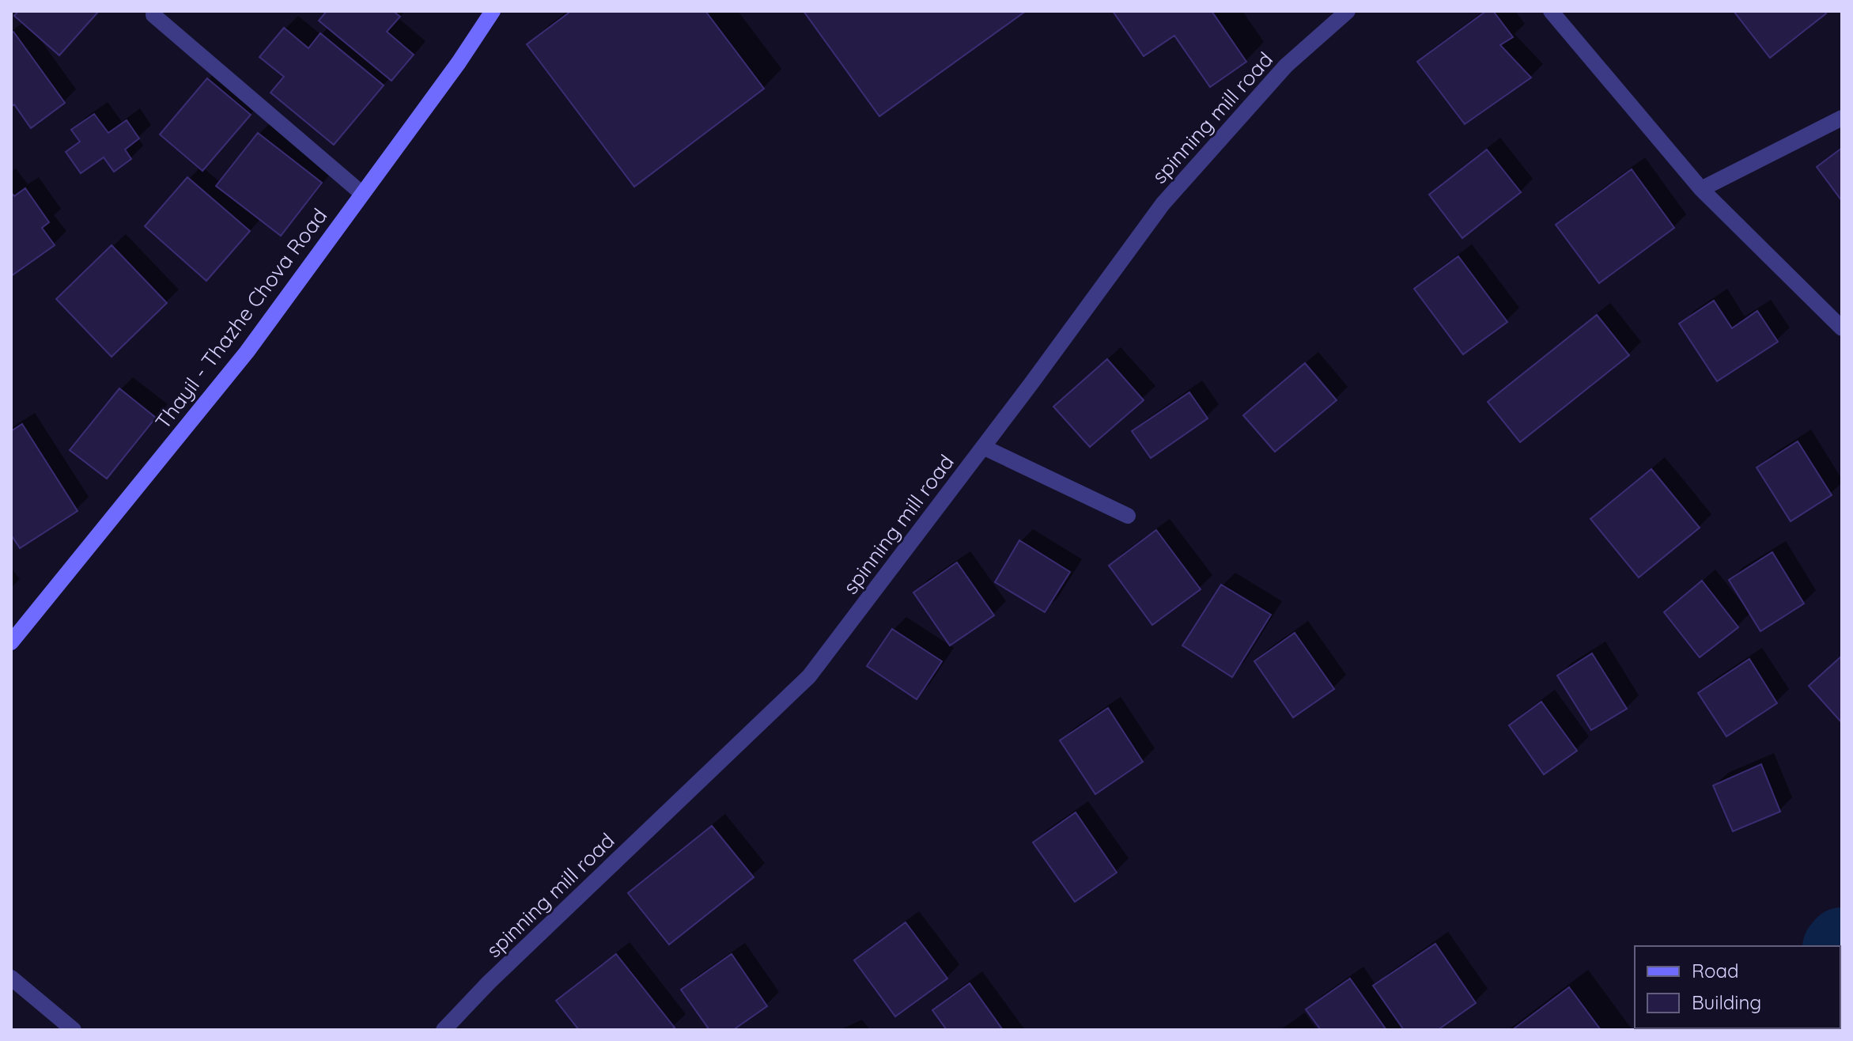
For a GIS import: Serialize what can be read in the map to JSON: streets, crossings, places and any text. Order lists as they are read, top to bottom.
{
  "streets": {
    "street": ["spinning mill road", "Thayil - Thazhe Chova Road"]
  },
  "legend": ["Road", "Building"]
}
